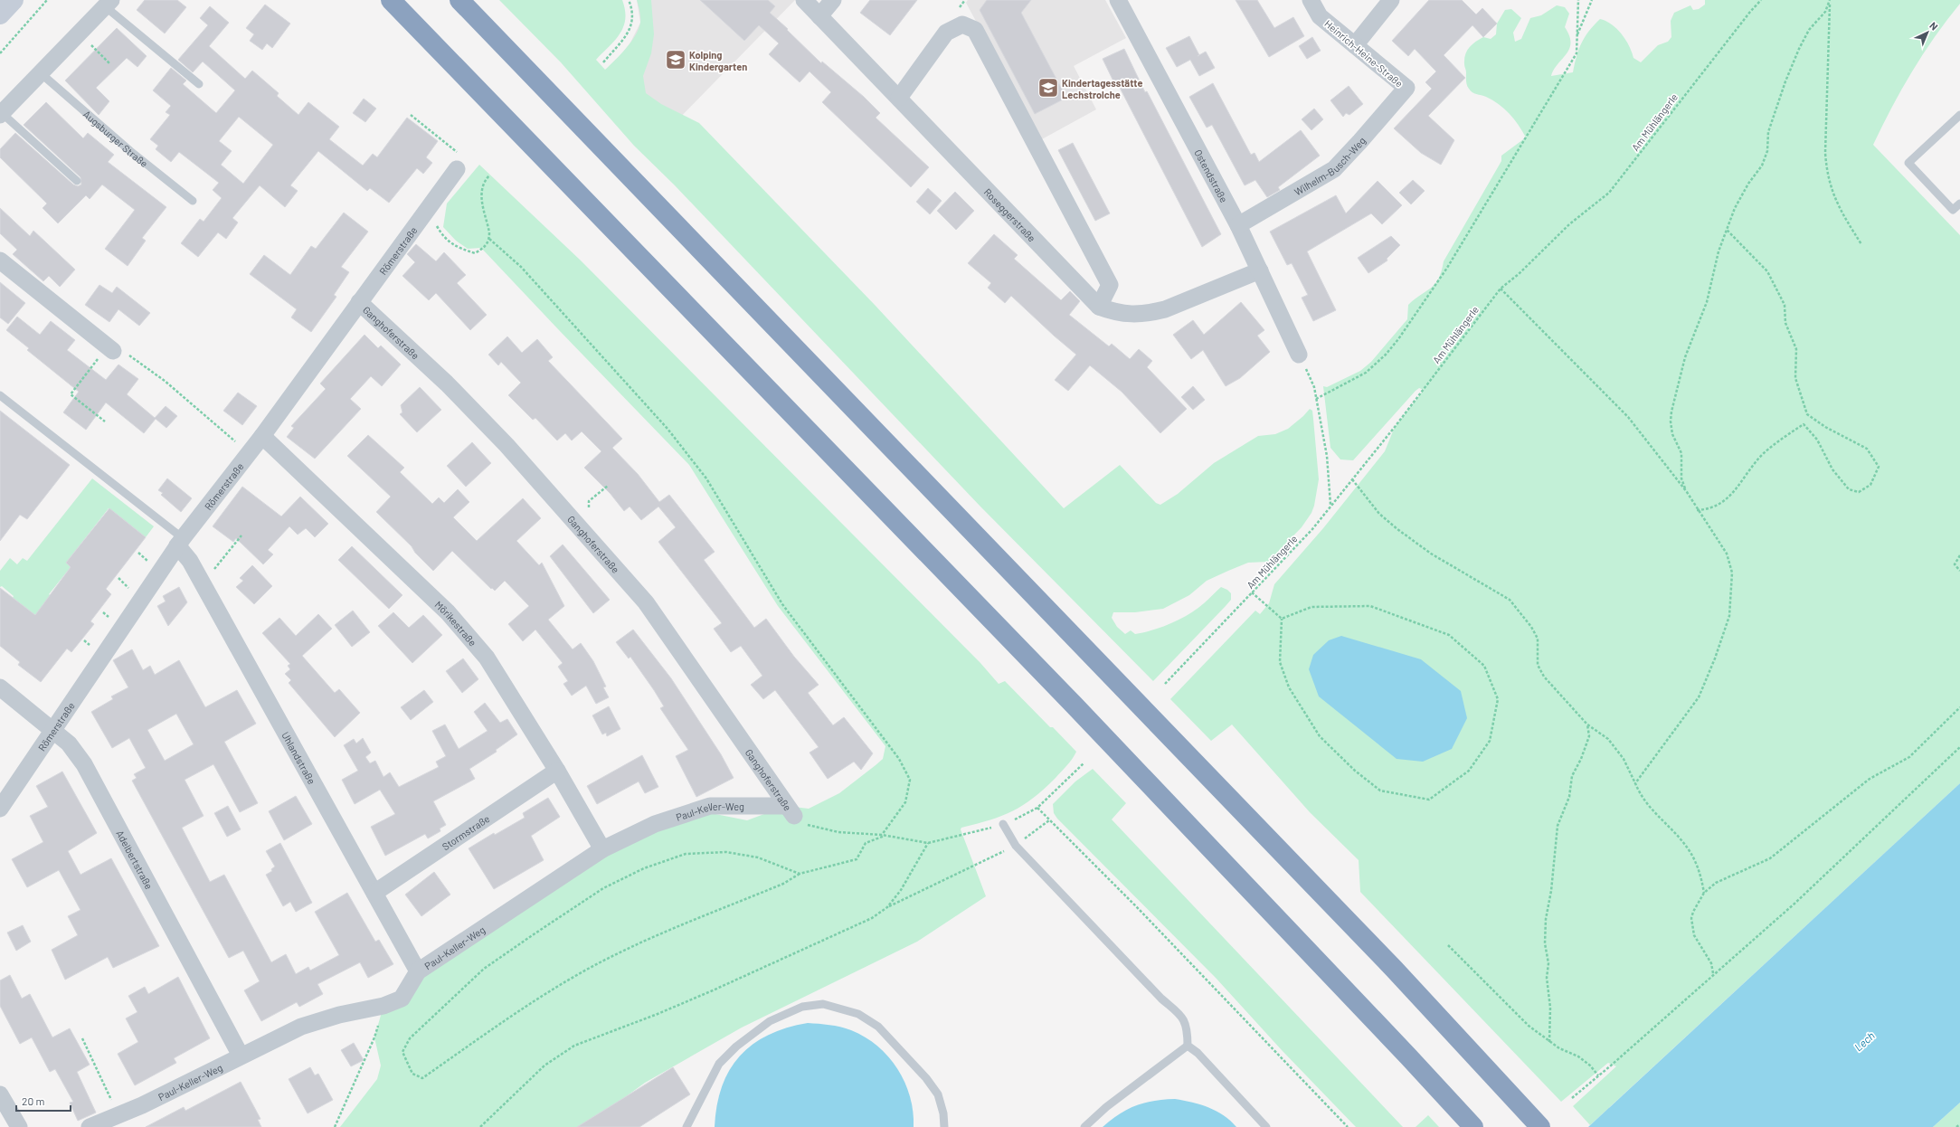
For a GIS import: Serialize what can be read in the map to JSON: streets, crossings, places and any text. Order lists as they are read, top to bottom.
{
  "streets": {
    "street": [
      "Heinrich-Heine-Straße",
      "Wilhelm-Busch-Weg",
      "Ostendstraße",
      "Roseggerstraße",
      "Römerstraße",
      "Ganghoferstraße",
      "Mörikestraße",
      "Uhlandstraße",
      "Paul-Keller-Weg",
      "Stormstraße",
      "Adelbertstraße"
    ],
    "lane": ["Augsburger Straße"],
    "path": ["Am Mühlängerle"]
  },
  "crossings": [
    ["Heinrich-Heine-Straße", "Wilhelm-Busch-Weg"],
    ["Wilhelm-Busch-Weg", "Ostendstraße"],
    ["Ostendstraße", "Roseggerstraße"],
    ["Römerstraße", "Ganghoferstraße"],
    ["Römerstraße", "Mörikestraße"],
    ["Römerstraße", "Uhlandstraße"],
    ["Römerstraße", "Adelbertstraße"],
    ["Ganghoferstraße", "Paul-Keller-Weg"],
    ["Mörikestraße", "Paul-Keller-Weg"],
    ["Mörikestraße", "Stormstraße"],
    ["Uhlandstraße", "Paul-Keller-Weg"],
    ["Uhlandstraße", "Stormstraße"],
    ["Paul-Keller-Weg", "Adelbertstraße"]
  ],
  "water": ["Lech"],
  "places": {
    "school or university": ["Kolping Kindergarten", "Kindertagesstätte Lechstrolche"]
  },
  "scale_bar": "20 m",
  "north": "top right"
}
